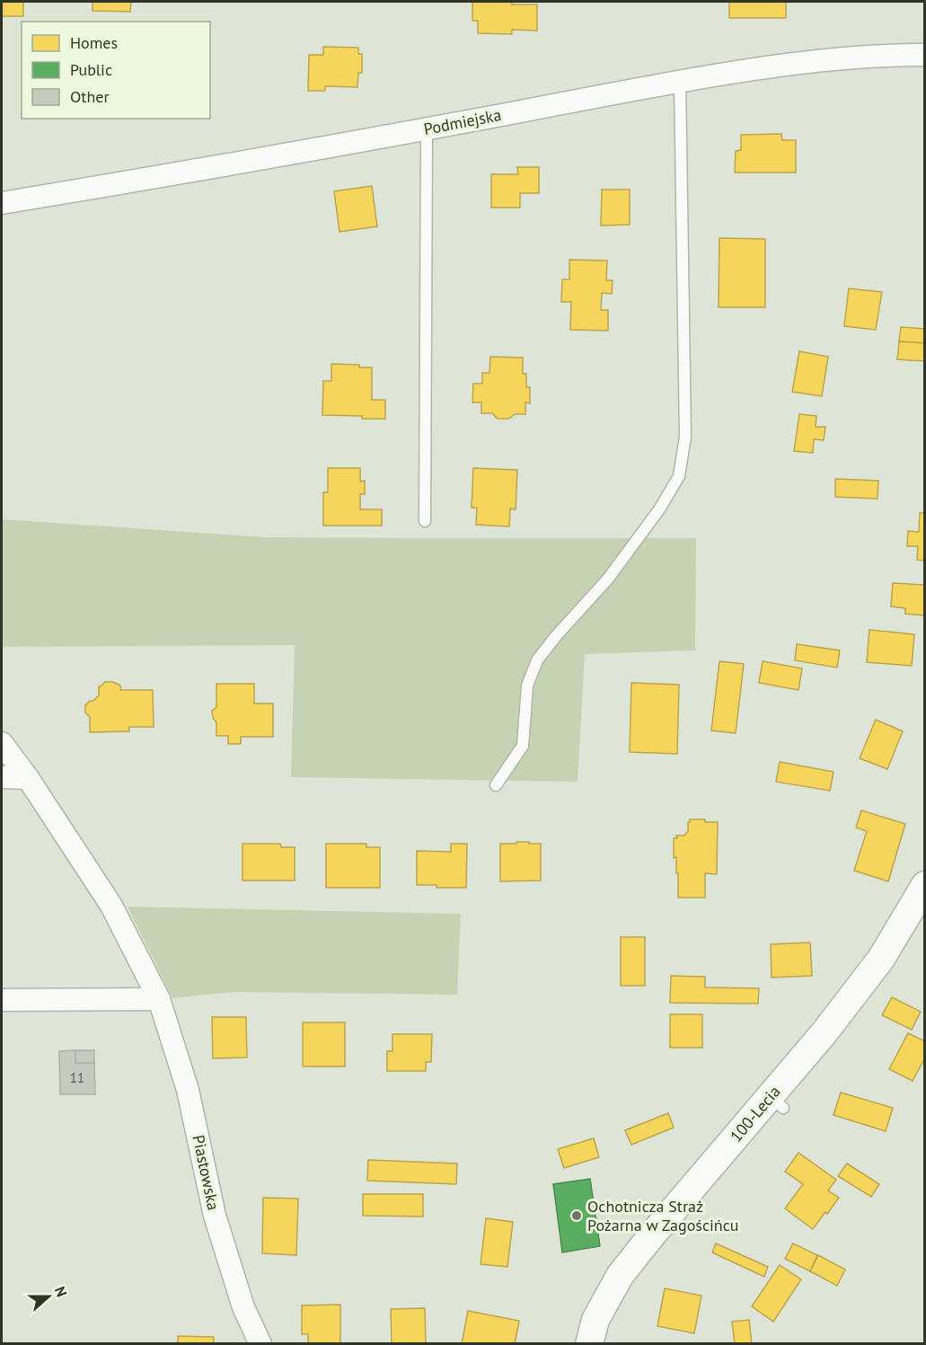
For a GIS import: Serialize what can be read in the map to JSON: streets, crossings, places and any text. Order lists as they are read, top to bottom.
{
  "streets": {
    "street": ["Podmiejska", "100-Lecia", "Piastowska"]
  },
  "places": ["Ochotnicza Straż Pożarna w Zagościńcu"],
  "house_numbers": ["11"],
  "legend": ["Homes", "Public", "Other"],
  "north": "right"
}
